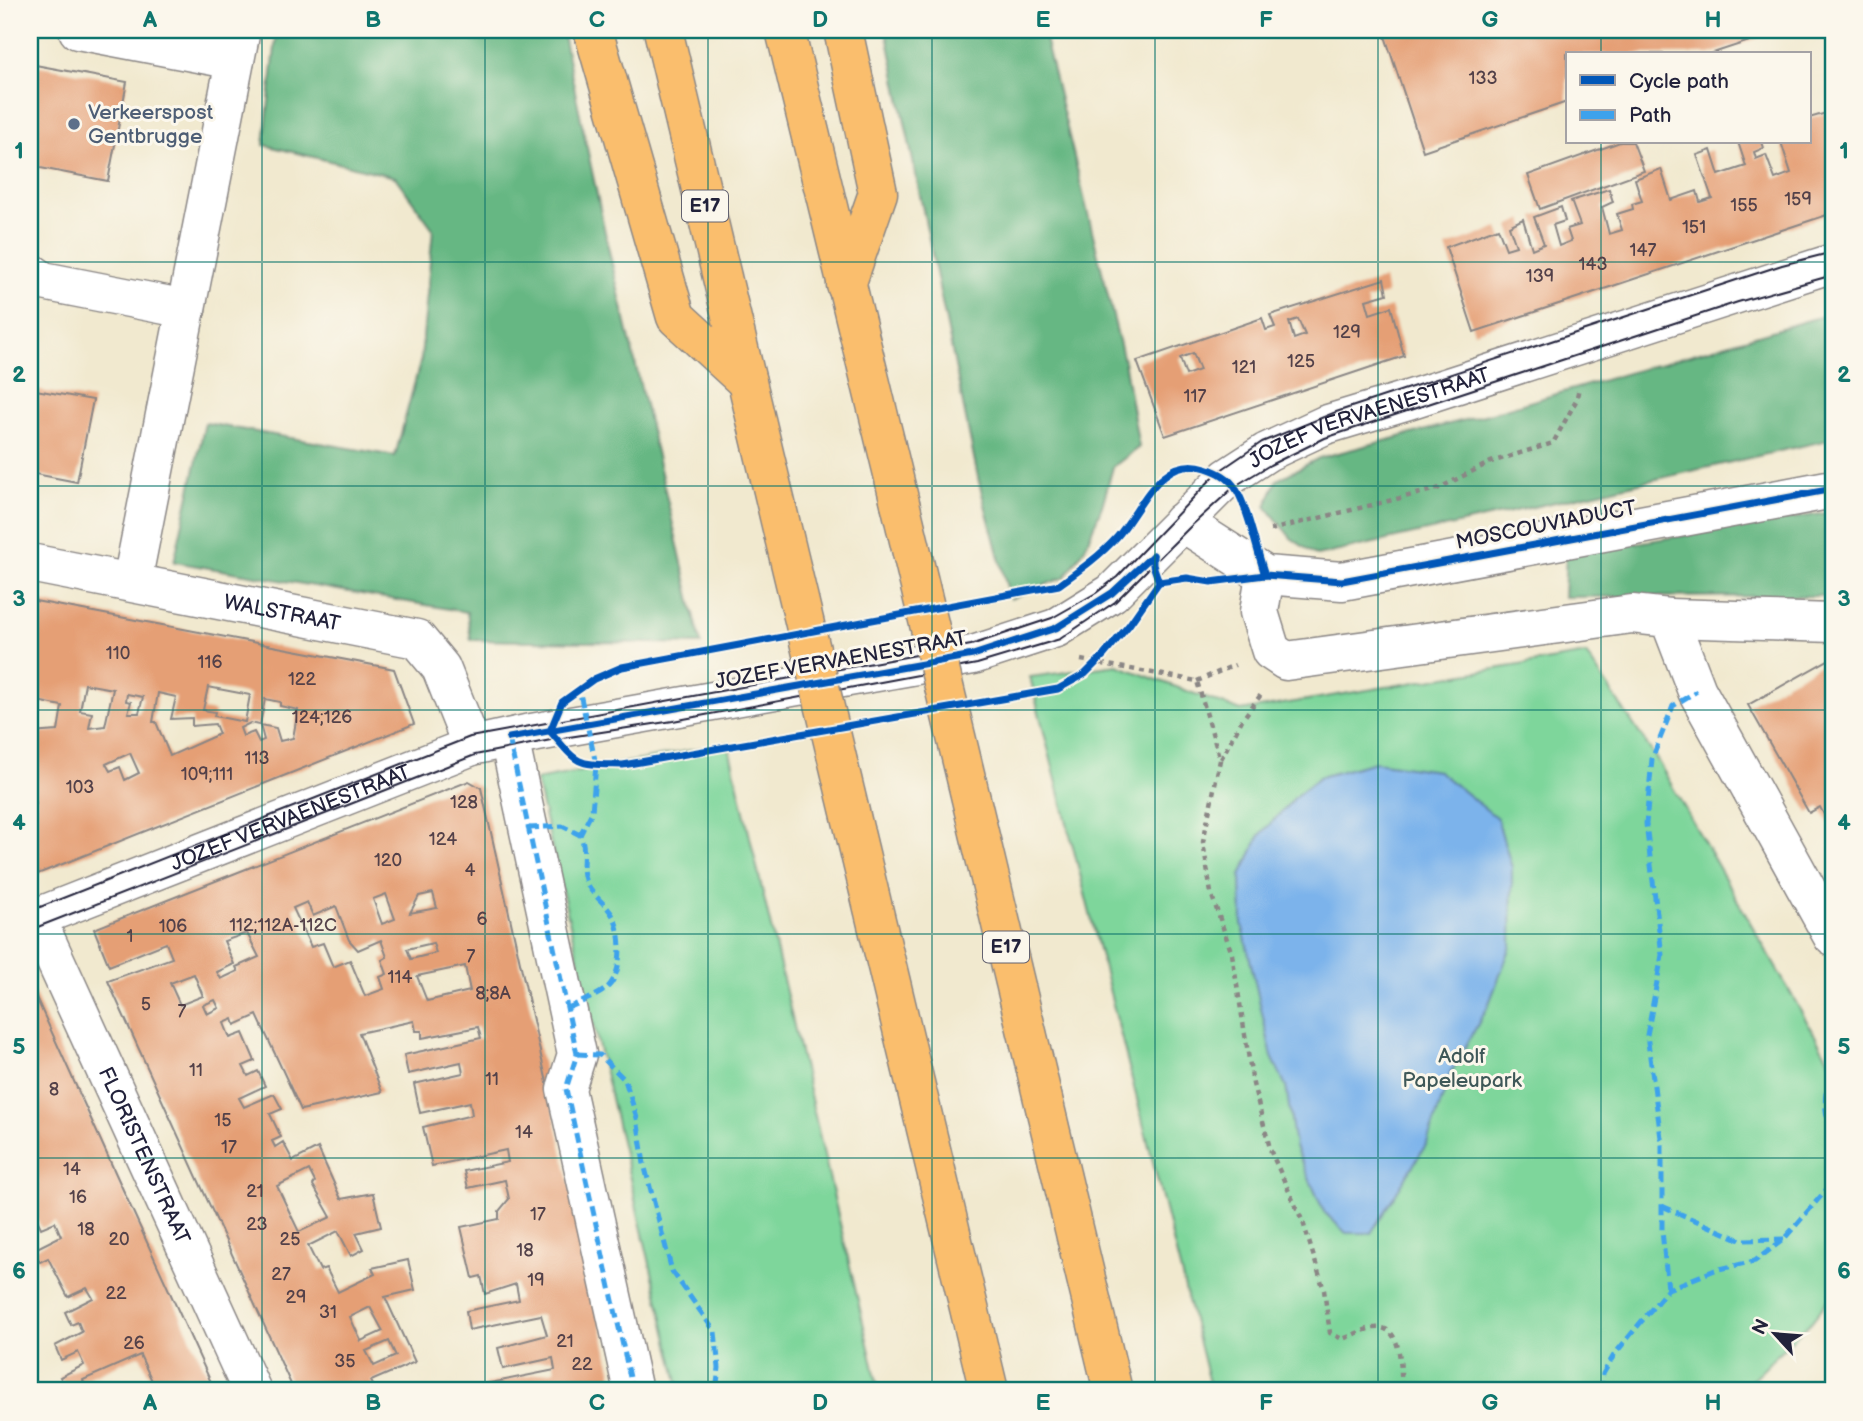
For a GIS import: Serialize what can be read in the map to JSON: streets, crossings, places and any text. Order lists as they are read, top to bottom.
{
  "streets": {
    "highway": ["E17"],
    "street": [
      "JOZEF VERVAENESTRAAT",
      "MOSCOUVIADUCT",
      "WALSTRAAT",
      "FLORISTENSTRAAT"
    ]
  },
  "crossings": [
    ["JOZEF VERVAENESTRAAT", "MOSCOUVIADUCT"],
    ["JOZEF VERVAENESTRAAT", "WALSTRAAT"],
    ["JOZEF VERVAENESTRAAT", "FLORISTENSTRAAT"]
  ],
  "parks": ["Adolf Papeleupark"],
  "places": ["Verkeerspost Gentbrugge"],
  "house_numbers": [
    "133",
    "159",
    "155",
    "151",
    "147",
    "143",
    "139",
    "129",
    "125",
    "121",
    "117",
    "110",
    "116",
    "122",
    "124;126",
    "113",
    "109;111",
    "103",
    "128",
    "124",
    "120",
    "4",
    "6",
    "112;112A-112C",
    "106",
    "1",
    "7",
    "114",
    "8;8A",
    "5",
    "7",
    "11",
    "11",
    "8",
    "15",
    "14",
    "17",
    "14",
    "21",
    "16",
    "17",
    "23",
    "18",
    "20",
    "25",
    "18",
    "27",
    "19",
    "22",
    "29",
    "31",
    "21",
    "26",
    "35",
    "22"
  ],
  "legend": ["Cycle path", "Path"],
  "north": "top left",
  "grid": {
    "columns": [
      "A",
      "B",
      "C",
      "D",
      "E",
      "F",
      "G",
      "H"
    ],
    "rows": [
      "1",
      "2",
      "3",
      "4",
      "5",
      "6"
    ]
  }
}
